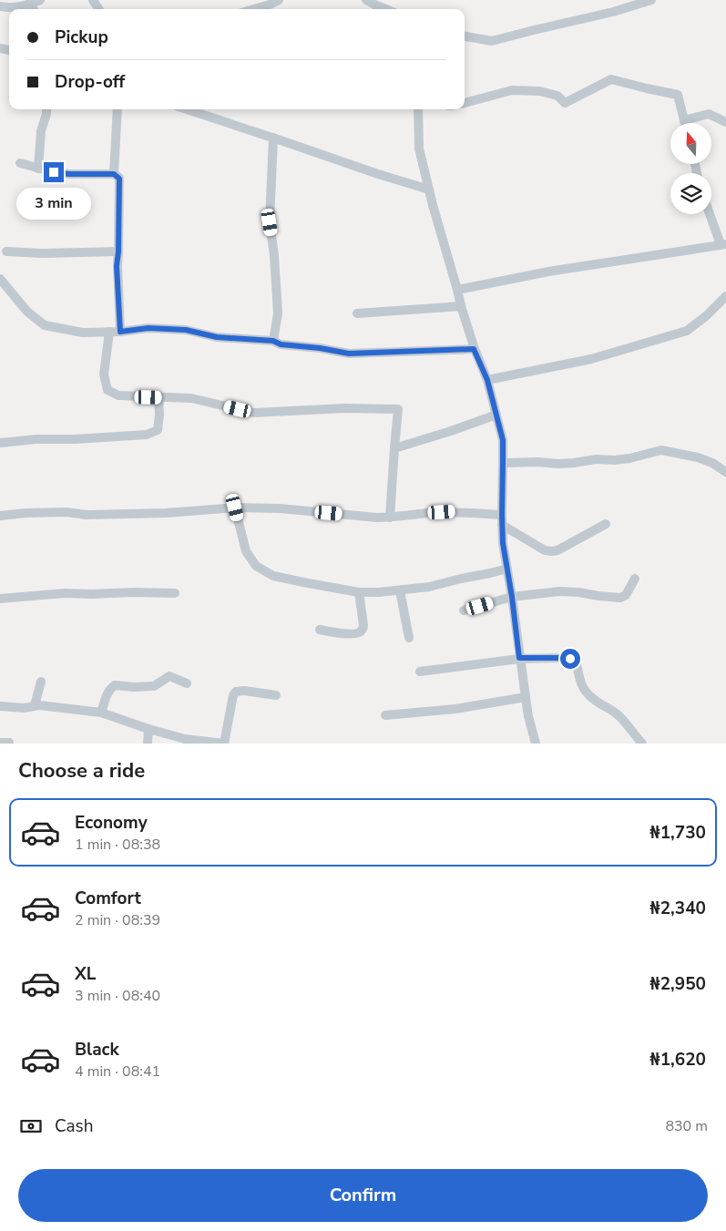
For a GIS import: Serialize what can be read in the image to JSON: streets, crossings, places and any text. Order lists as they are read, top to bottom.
{
  "north": "top",
  "page": {
    "banner": ["Pickup", "Drop-off"],
    "bubble": "3 min",
    "heading": "Choose a ride",
    "list": [
      {
        "name": "Economy",
        "note": "1 min · 08:38",
        "value": "₦1,730"
      },
      {
        "name": "Comfort",
        "note": "2 min · 08:39",
        "value": "₦2,340"
      },
      {
        "name": "XL",
        "note": "3 min · 08:40",
        "value": "₦2,950"
      },
      {
        "name": "Black",
        "note": "4 min · 08:41",
        "value": "₦1,620"
      }
    ],
    "pay": ["Cash", "830 m"],
    "buttons": "Confirm"
  }
}
